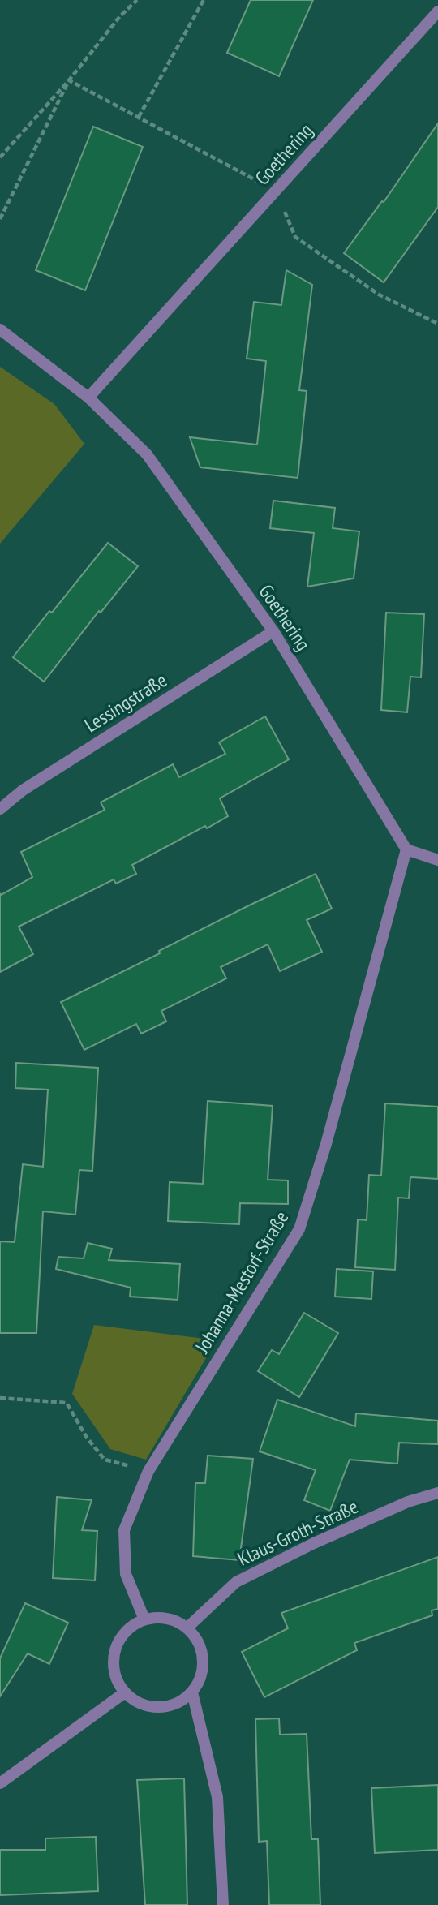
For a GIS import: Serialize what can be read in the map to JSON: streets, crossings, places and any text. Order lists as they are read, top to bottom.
{
  "streets": {
    "street": [
      "Goethering",
      "Lessingstraße",
      "Johanna-Mestorf-Straße",
      "Klaus-Groth-Straße"
    ]
  },
  "crossings": [
    ["Goethering", "Lessingstraße"],
    ["Goethering", "Johanna-Mestorf-Straße"],
    ["Johanna-Mestorf-Straße", "Klaus-Groth-Straße"]
  ]
}
